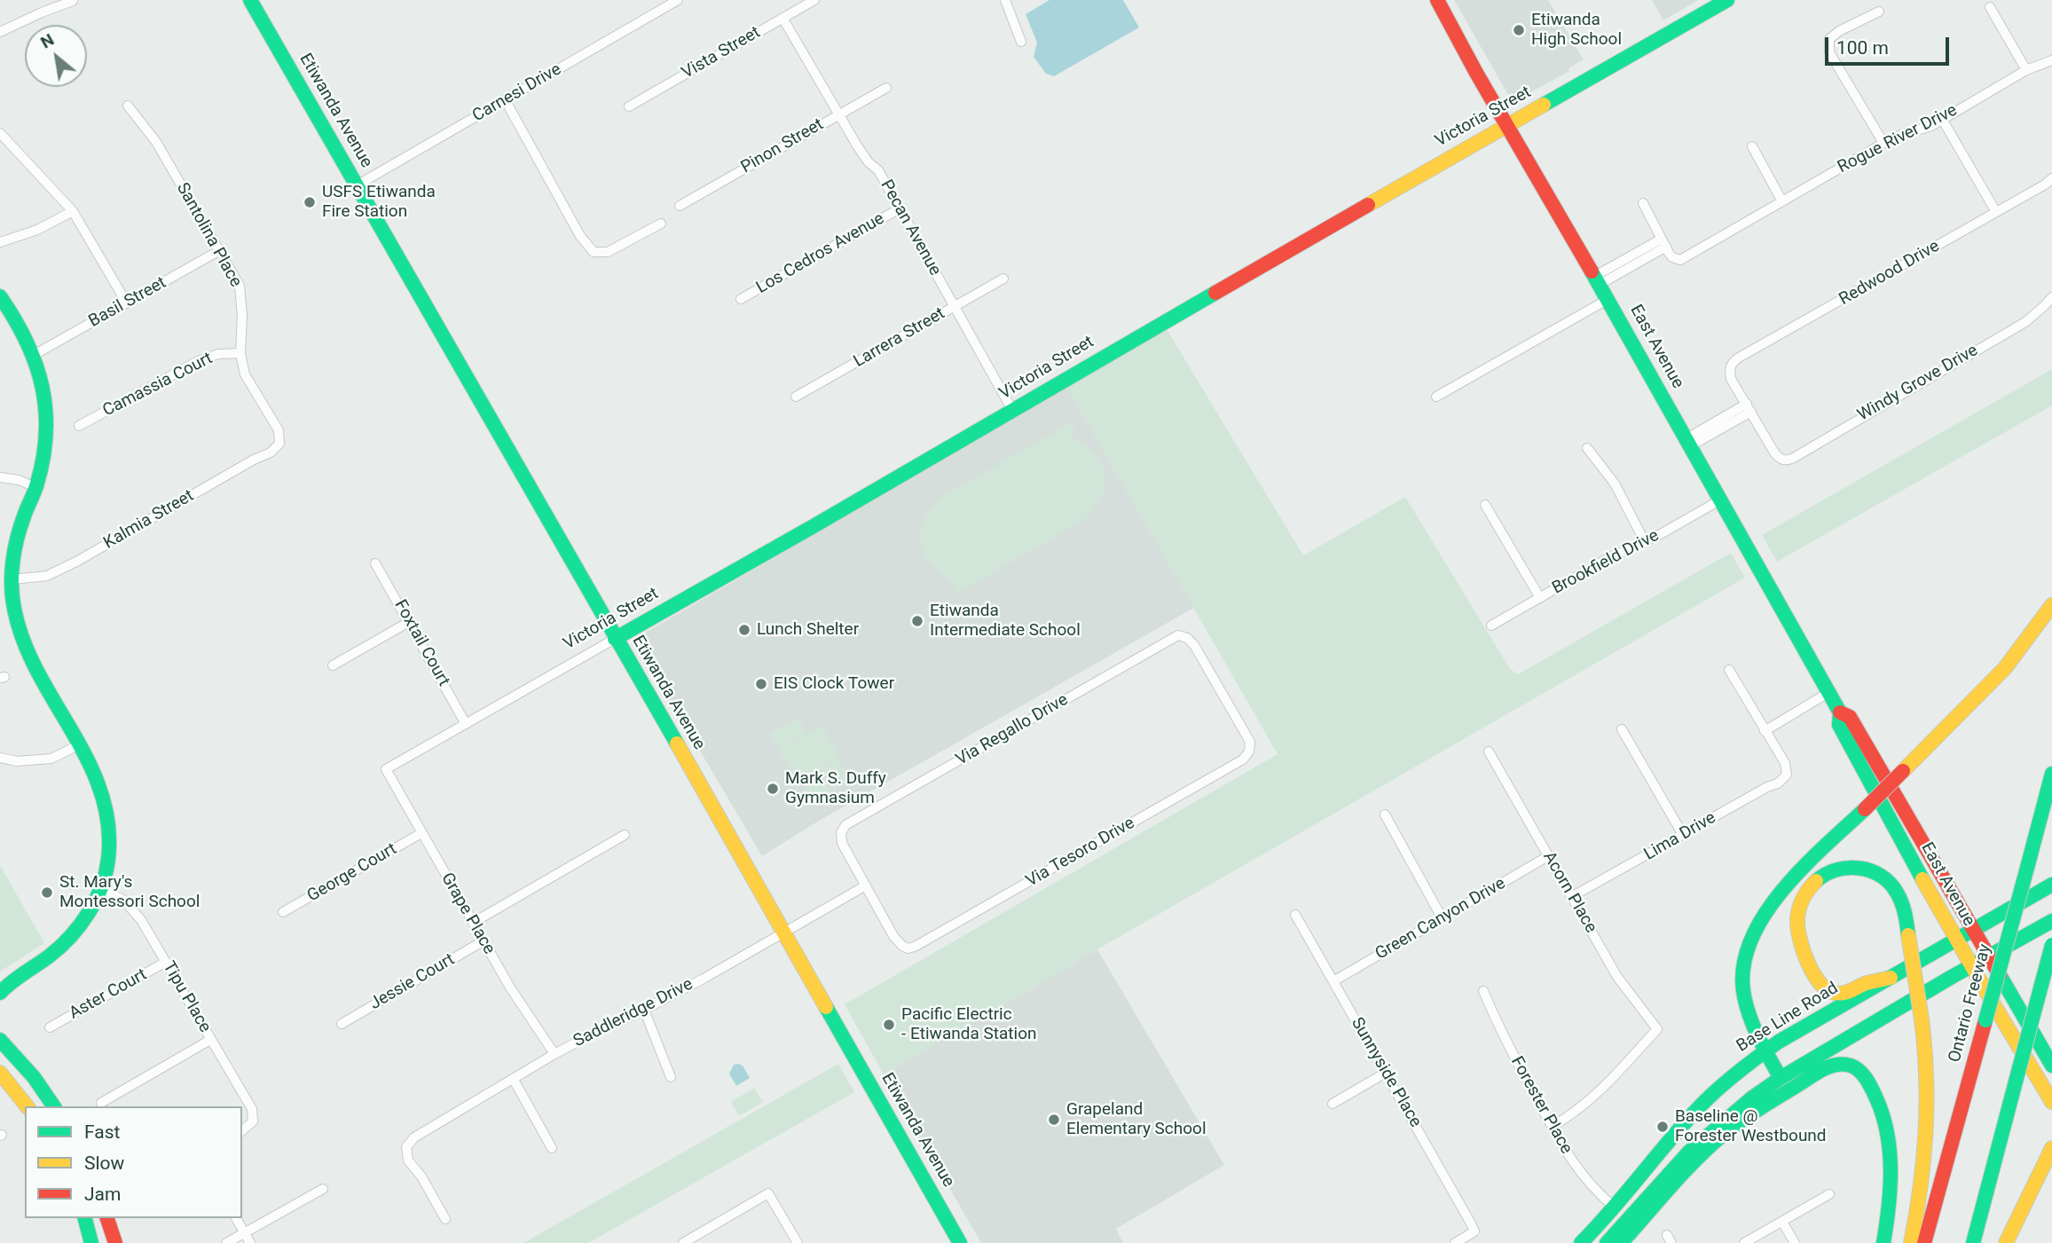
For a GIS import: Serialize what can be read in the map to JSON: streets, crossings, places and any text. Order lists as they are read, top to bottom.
{
  "streets": {
    "main road": [
      "Etiwanda Avenue",
      "Victoria Street",
      "East Avenue",
      "Ontario Freeway",
      "Base Line Road"
    ],
    "street": [
      "Vista Street",
      "Carnesi Drive",
      "Rogue River Drive",
      "Pinon Street",
      "Pecan Avenue",
      "Santolina Place",
      "Los Cedros Avenue",
      "Redwood Drive",
      "Basil Street",
      "Larrera Street",
      "Windy Grove Drive",
      "Camassia Court",
      "Kalmia Street",
      "Brookfield Drive",
      "Foxtail Court",
      "Via Regallo Drive",
      "Lima Drive",
      "Via Tesoro Drive",
      "George Court",
      "Acorn Place",
      "Grape Place",
      "Green Canyon Drive",
      "Jessie Court",
      "Aster Court",
      "Tipu Place",
      "Saddleridge Drive",
      "Sunnyside Place",
      "Forester Place"
    ]
  },
  "crossings": [
    ["Vista Street", "Pecan Avenue"],
    ["Carnesi Drive", "Etiwanda Avenue"],
    ["Etiwanda Avenue", "Victoria Street"],
    ["Etiwanda Avenue", "Saddleridge Drive"],
    ["Victoria Street", "Pecan Avenue"],
    ["Victoria Street", "East Avenue"],
    ["Victoria Street", "Foxtail Court"],
    ["Victoria Street", "Grape Place"],
    ["Pinon Street", "Pecan Avenue"],
    ["Pecan Avenue", "Los Cedros Avenue"],
    ["Pecan Avenue", "Larrera Street"],
    ["Santolina Place", "Basil Street"],
    ["Santolina Place", "Camassia Court"],
    ["Santolina Place", "Kalmia Street"],
    ["Redwood Drive", "Windy Grove Drive"],
    ["East Avenue", "Brookfield Drive"],
    ["East Avenue", "Base Line Road"],
    ["Via Regallo Drive", "Via Tesoro Drive"],
    ["Via Regallo Drive", "Saddleridge Drive"],
    ["Lima Drive", "Acorn Place"],
    ["Via Tesoro Drive", "Saddleridge Drive"],
    ["George Court", "Grape Place"],
    ["Acorn Place", "Green Canyon Drive"],
    ["Acorn Place", "Forester Place"],
    ["Grape Place", "Jessie Court"],
    ["Grape Place", "Saddleridge Drive"],
    ["Green Canyon Drive", "Sunnyside Place"],
    ["Aster Court", "Tipu Place"],
    ["Base Line Road", "Forester Place"]
  ],
  "places": [
    "Etiwanda High School",
    "USFS Etiwanda Fire Station",
    "Etiwanda Intermediate School",
    "Lunch Shelter",
    "EIS Clock Tower",
    "Mark S. Duffy Gymnasium",
    "St. Mary's Montessori School",
    "Pacific Electric - Etiwanda Station",
    "Grapeland Elementary School",
    "Baseline @ Forester Westbound"
  ],
  "legend": ["Fast", "Slow", "Jam"],
  "scale_bar": "100 m",
  "north": "top left"
}
